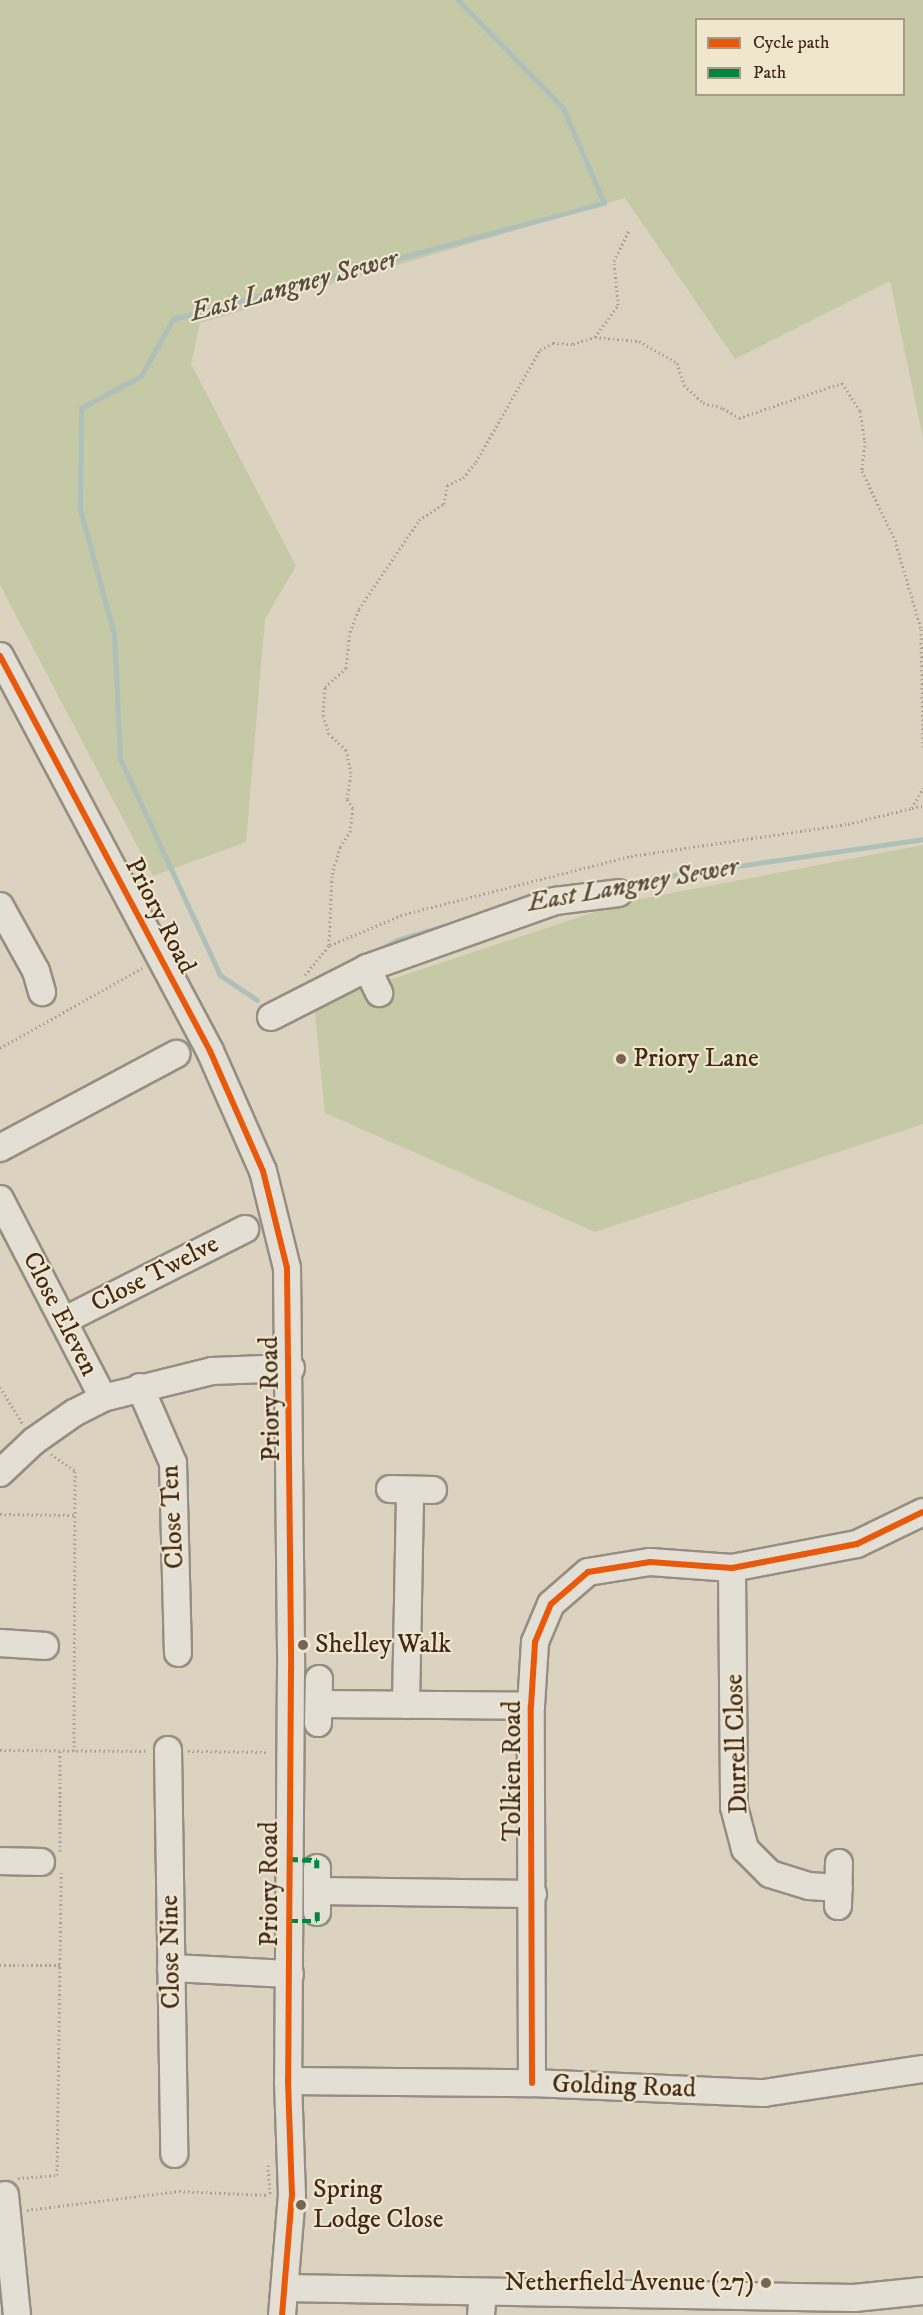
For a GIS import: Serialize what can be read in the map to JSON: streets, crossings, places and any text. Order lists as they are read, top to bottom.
{
  "streets": {
    "street": [
      "Priory Road",
      "Close Twelve",
      "Close Eleven",
      "Close Ten",
      "Durrell Close",
      "Tolkien Road",
      "Close Nine",
      "Golding Road"
    ]
  },
  "crossings": [
    ["Priory Road", "Golding Road"],
    ["Close Twelve", "Close Eleven"],
    ["Durrell Close", "Tolkien Road"],
    ["Tolkien Road", "Golding Road"]
  ],
  "water": ["East Langney Sewer"],
  "places": [
    "Priory Lane",
    "Shelley Walk",
    "Spring Lodge Close",
    "Netherfield Avenue (27)"
  ],
  "legend": ["Cycle path", "Path"]
}
